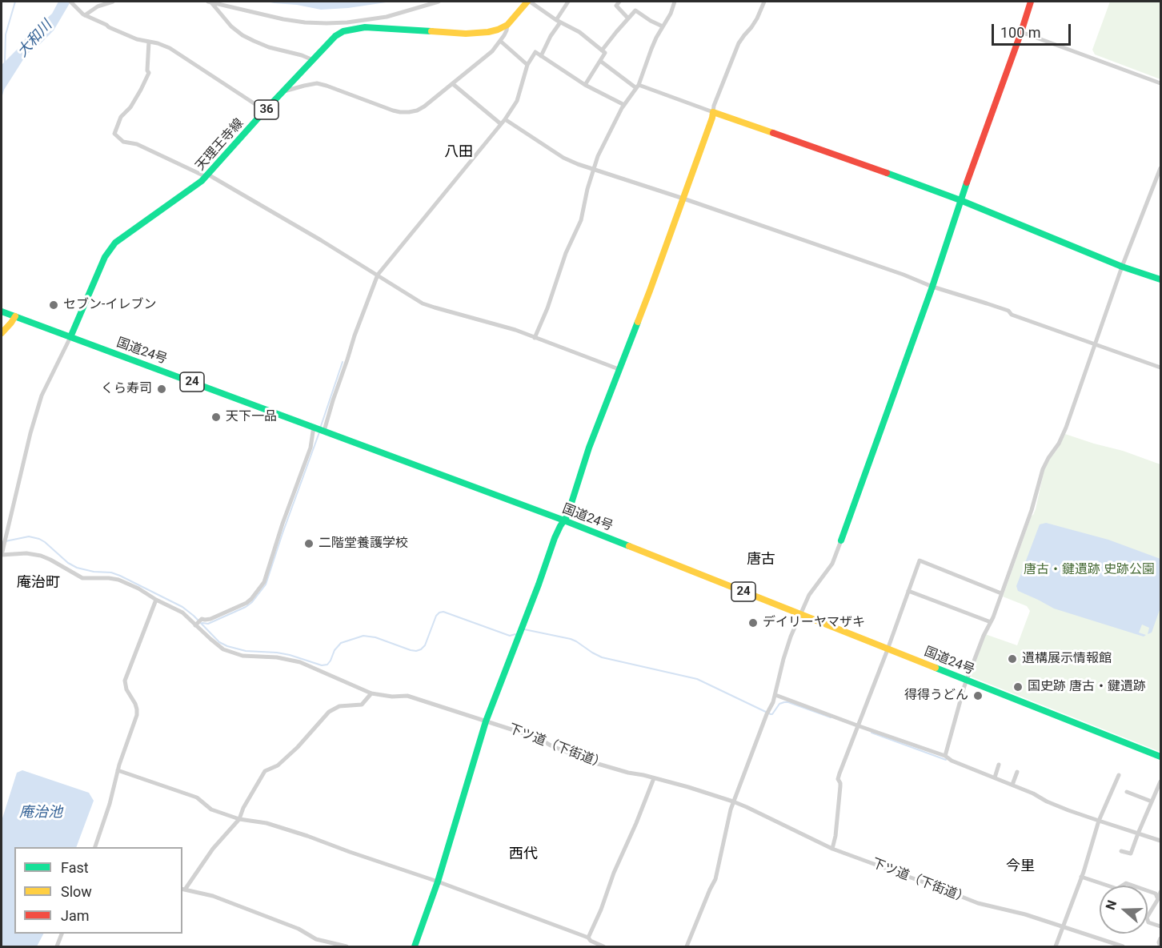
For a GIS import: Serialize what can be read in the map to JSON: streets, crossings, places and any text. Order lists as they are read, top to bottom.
{
  "streets": {
    "main road": [
      "36",
      "天理王寺線",
      "国道24号",
      "24"
    ],
    "street": ["下ツ道（下街道）"]
  },
  "crossings": [
    ["天理王寺線", "国道24号"]
  ],
  "districts": [
    "八田",
    "唐古",
    "庵治町",
    "西代",
    "今里"
  ],
  "water": ["大和川", "庵治池"],
  "parks": ["唐古・鍵遺跡 史跡公園"],
  "places": [
    "セブン-イレブン",
    "くら寿司",
    "天下一品",
    "二階堂養護学校",
    "デイリーヤマザキ",
    "遺構展示情報館",
    "国史跡 唐古・鍵遺跡",
    "得得うどん"
  ],
  "legend": ["Fast", "Slow", "Jam"],
  "scale_bar": "100 m",
  "north": "left"
}
